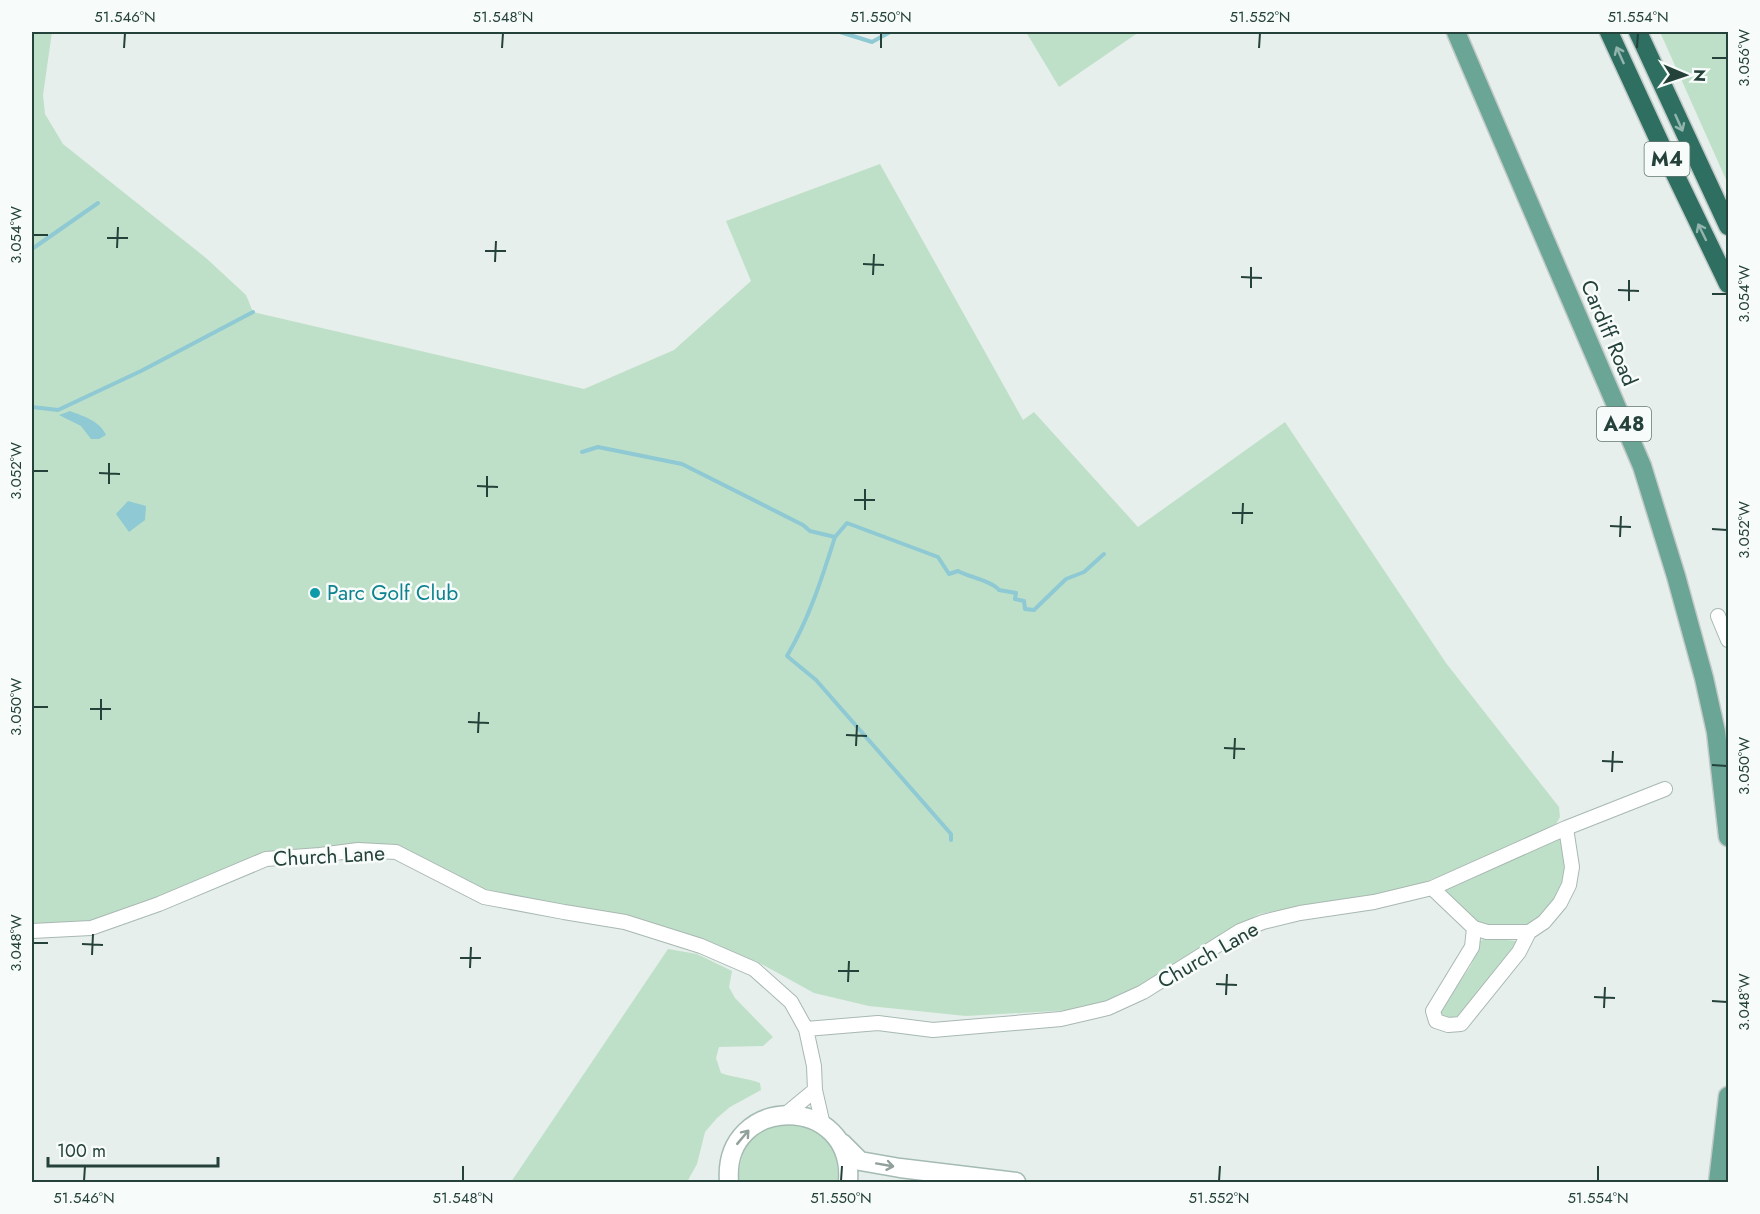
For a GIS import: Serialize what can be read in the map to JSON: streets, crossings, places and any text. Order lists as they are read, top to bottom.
{
  "streets": {
    "highway": ["M4"],
    "main road": ["Cardiff Road", "A48"],
    "street": ["Church Lane"]
  },
  "places": ["Parc Golf Club"],
  "scale_bar": "100 m",
  "north": "right",
  "coordinates": [
    "51.546°N",
    "51.548°N",
    "51.550°N",
    "51.552°N",
    "51.554°N",
    "3.056°W",
    "3.054°W",
    "3.052°W",
    "3.050°W",
    "3.048°W"
  ]
}
